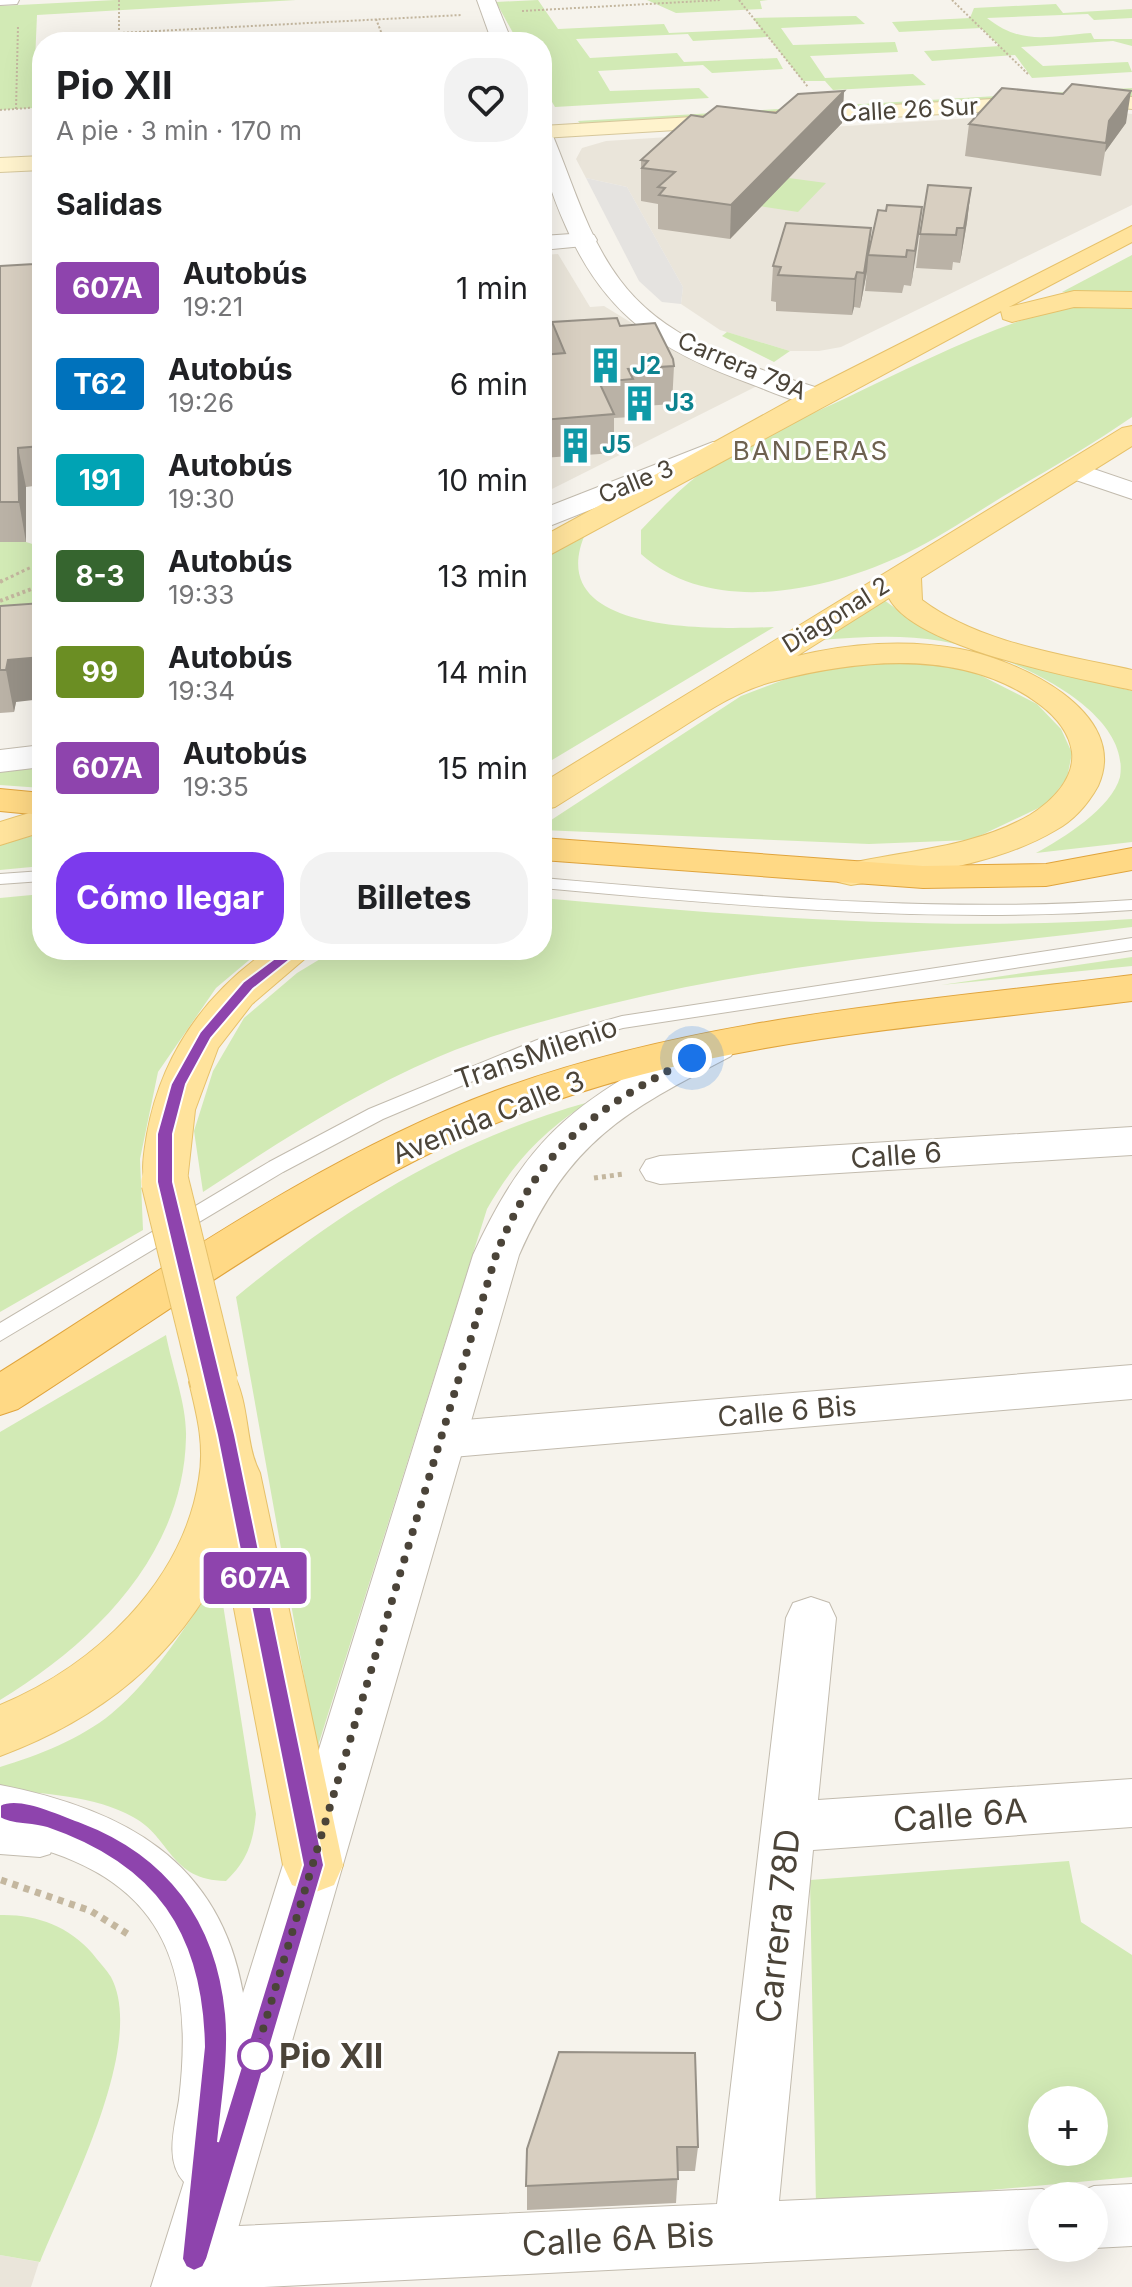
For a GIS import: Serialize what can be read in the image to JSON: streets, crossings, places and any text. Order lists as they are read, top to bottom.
{
  "streets": {
    "highway": ["Avenida Calle 3"],
    "main road": ["Calle 26 Sur", "Diagonal 2"],
    "street": [
      "Carrera 79A",
      "Calle 3",
      "Calle 6",
      "Calle 6 Bis",
      "Calle 6A",
      "Carrera 78D",
      "Calle 6A Bis"
    ],
    "lane": ["TransMilenio"]
  },
  "crossings": [
    ["Calle 6A", "Carrera 78D"],
    ["Carrera 78D", "Calle 6A Bis"]
  ],
  "districts": ["BANDERAS"],
  "places": {
    "building": ["J2", "J3", "J5"],
    "other": ["Pio XII"]
  },
  "lines": ["bus line 607A"],
  "page": {
    "on_map": "607A",
    "heading": [
      ["Pio XII", "A pie · 3 min · 170 m"],
      "Salidas"
    ],
    "list": [
      {
        "mark": "607A",
        "name": "Autobús",
        "note": "19:21",
        "value": "1 min"
      },
      {
        "mark": "T62",
        "name": "Autobús",
        "note": "19:26",
        "value": "6 min"
      },
      {
        "mark": "191",
        "name": "Autobús",
        "note": "19:30",
        "value": "10 min"
      },
      {
        "mark": "8-3",
        "name": "Autobús",
        "note": "19:33",
        "value": "13 min"
      },
      {
        "mark": "99",
        "name": "Autobús",
        "note": "19:34",
        "value": "14 min"
      },
      {
        "mark": "607A",
        "name": "Autobús",
        "note": "19:35",
        "value": "15 min"
      }
    ],
    "buttons": ["Cómo llegar", "Billetes"],
    "map_buttons": ["+", "−"]
  }
}
